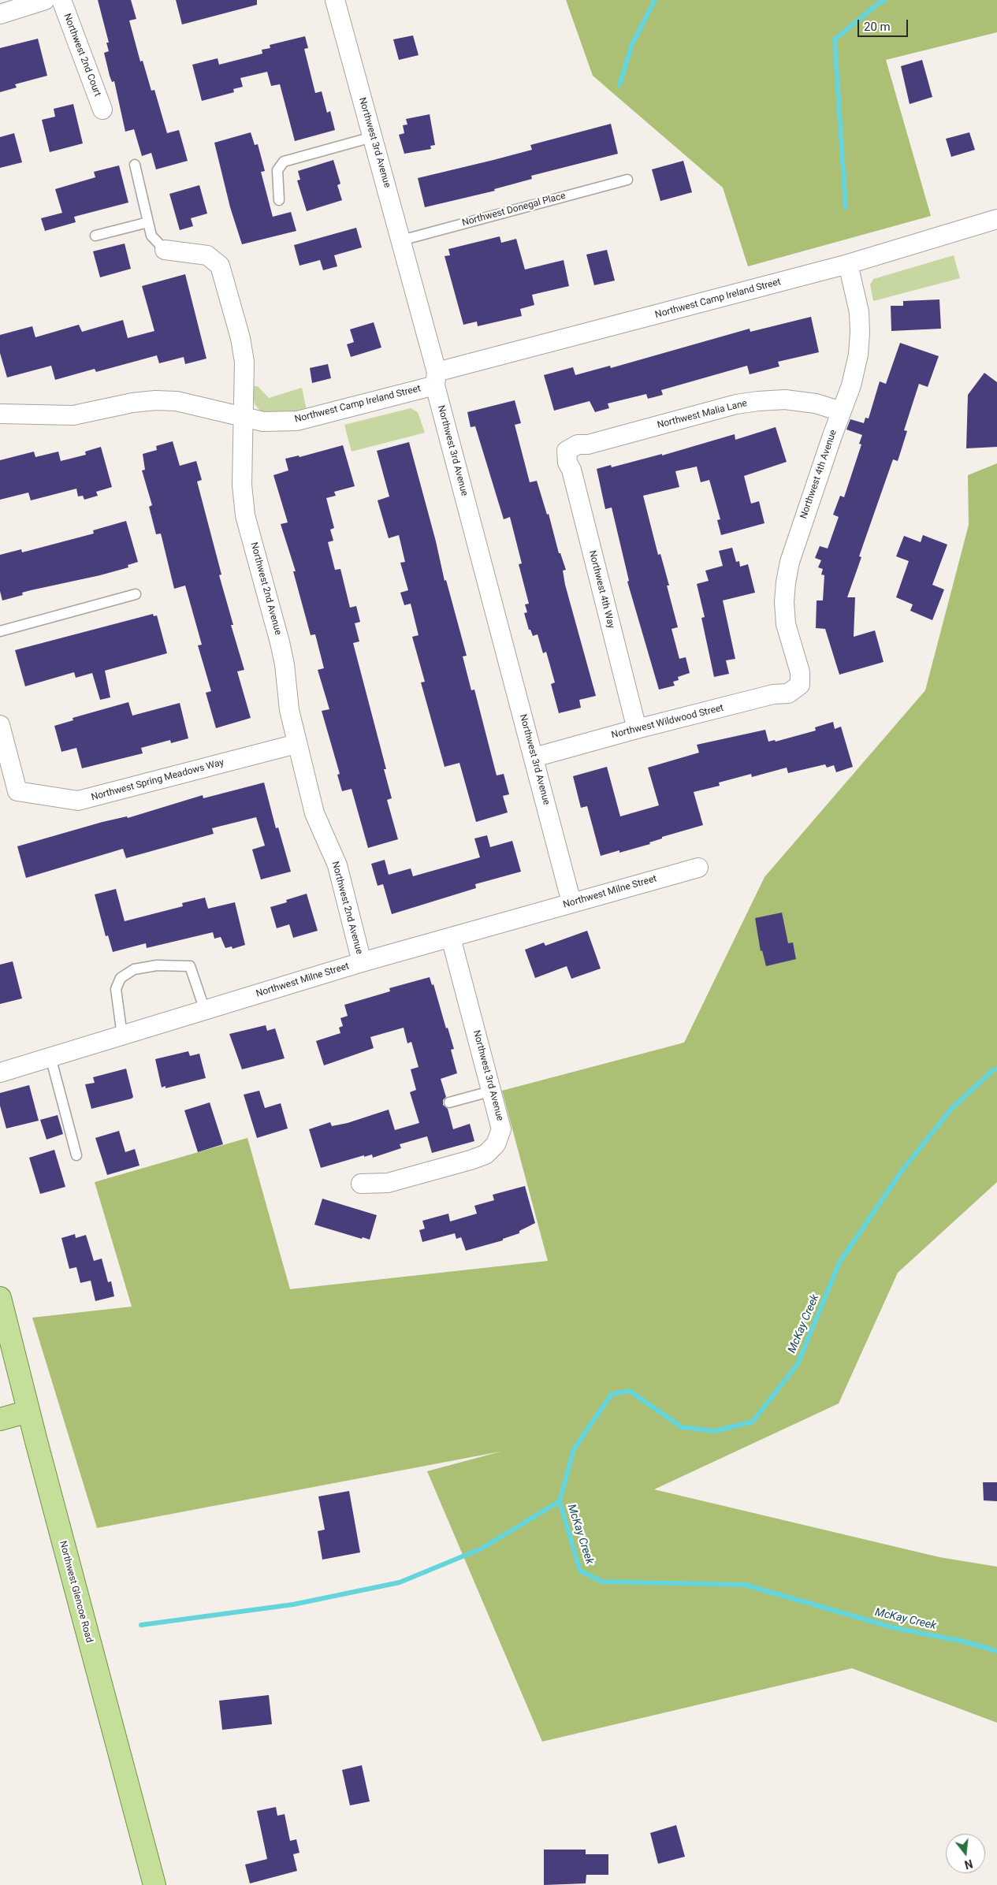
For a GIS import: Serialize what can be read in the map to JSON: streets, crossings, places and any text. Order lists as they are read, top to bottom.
{
  "streets": {
    "main road": ["Northwest Glencoe Road"],
    "street": [
      "Northwest 2nd Court",
      "Northwest 3rd Avenue",
      "Northwest Camp Ireland Street",
      "Northwest Malia Lane",
      "Northwest 4th Avenue",
      "Northwest 2nd Avenue",
      "Northwest 4th Way",
      "Northwest Wildwood Street",
      "Northwest Spring Meadows Way",
      "Northwest Milne Street"
    ],
    "lane": ["Northwest Donegal Place"]
  },
  "crossings": [
    ["Northwest 3rd Avenue", "Northwest Donegal Place"],
    ["Northwest 3rd Avenue", "Northwest Camp Ireland Street"],
    ["Northwest 3rd Avenue", "Northwest Wildwood Street"],
    ["Northwest 3rd Avenue", "Northwest Milne Street"],
    ["Northwest Camp Ireland Street", "Northwest 4th Avenue"],
    ["Northwest Camp Ireland Street", "Northwest 2nd Avenue"],
    ["Northwest Malia Lane", "Northwest 4th Avenue"],
    ["Northwest Malia Lane", "Northwest 4th Way"],
    ["Northwest 4th Avenue", "Northwest Wildwood Street"],
    ["Northwest 2nd Avenue", "Northwest Spring Meadows Way"],
    ["Northwest 2nd Avenue", "Northwest Milne Street"],
    ["Northwest 4th Way", "Northwest Wildwood Street"]
  ],
  "water": ["McKay Creek"],
  "scale_bar": "20 m",
  "north": "bottom"
}
